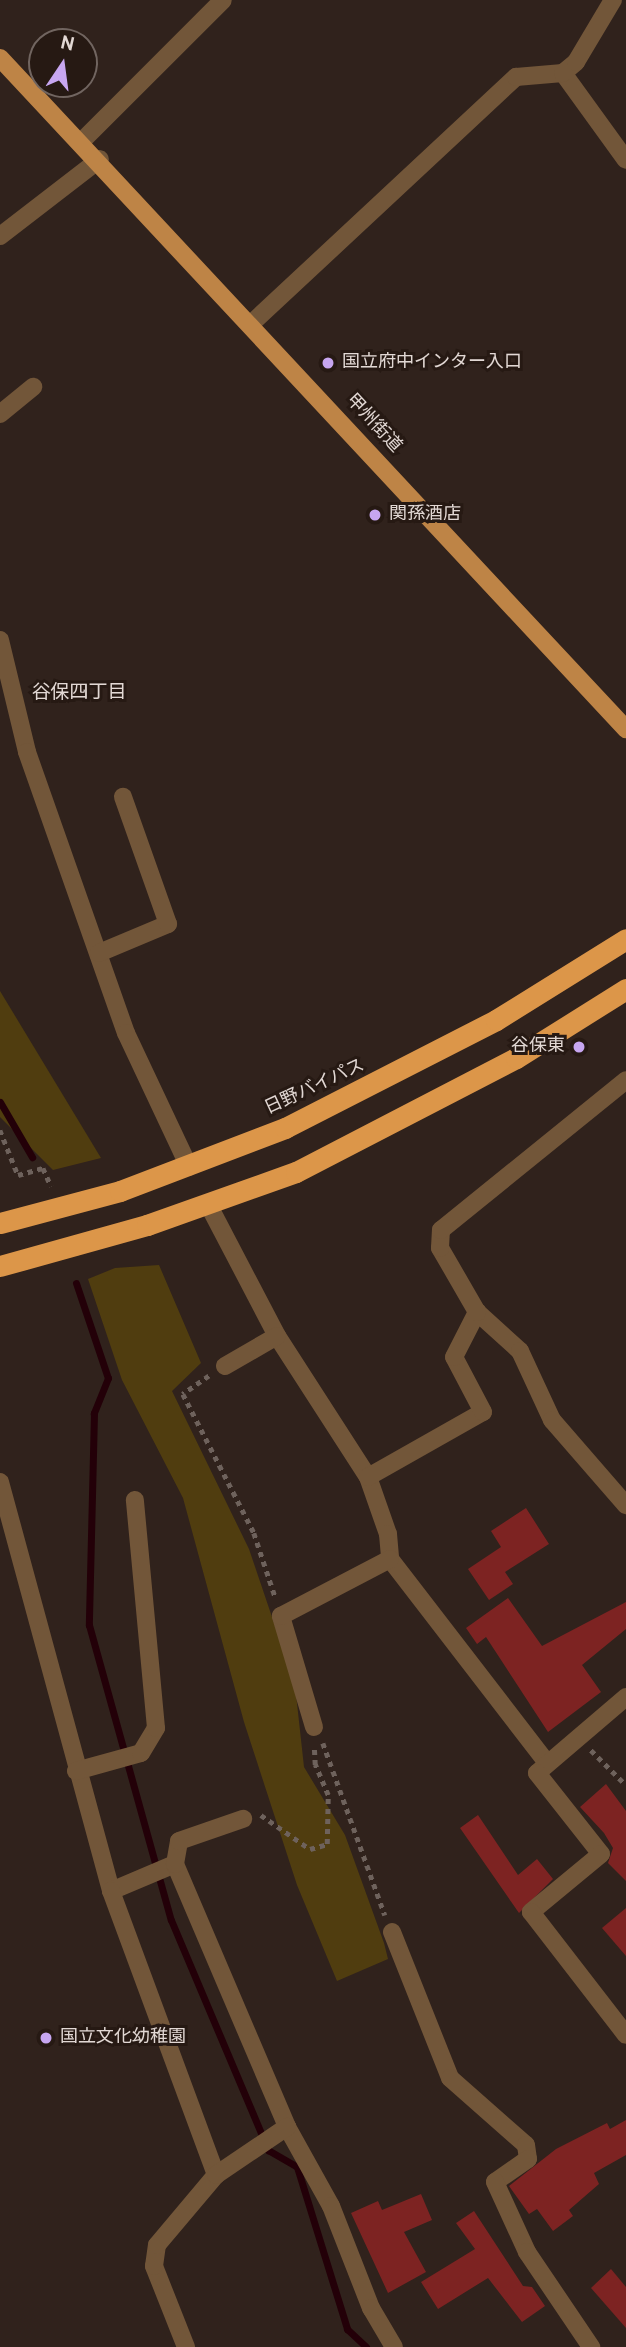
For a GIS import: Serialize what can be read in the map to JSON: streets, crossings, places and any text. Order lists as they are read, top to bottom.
{
  "streets": {
    "highway": ["日野バイパス"],
    "main road": ["甲州街道"]
  },
  "districts": ["谷保四丁目"],
  "places": [
    "国立府中インター入口",
    "関孫酒店",
    "谷保東",
    "国立文化幼稚園"
  ],
  "north": "top"
}
